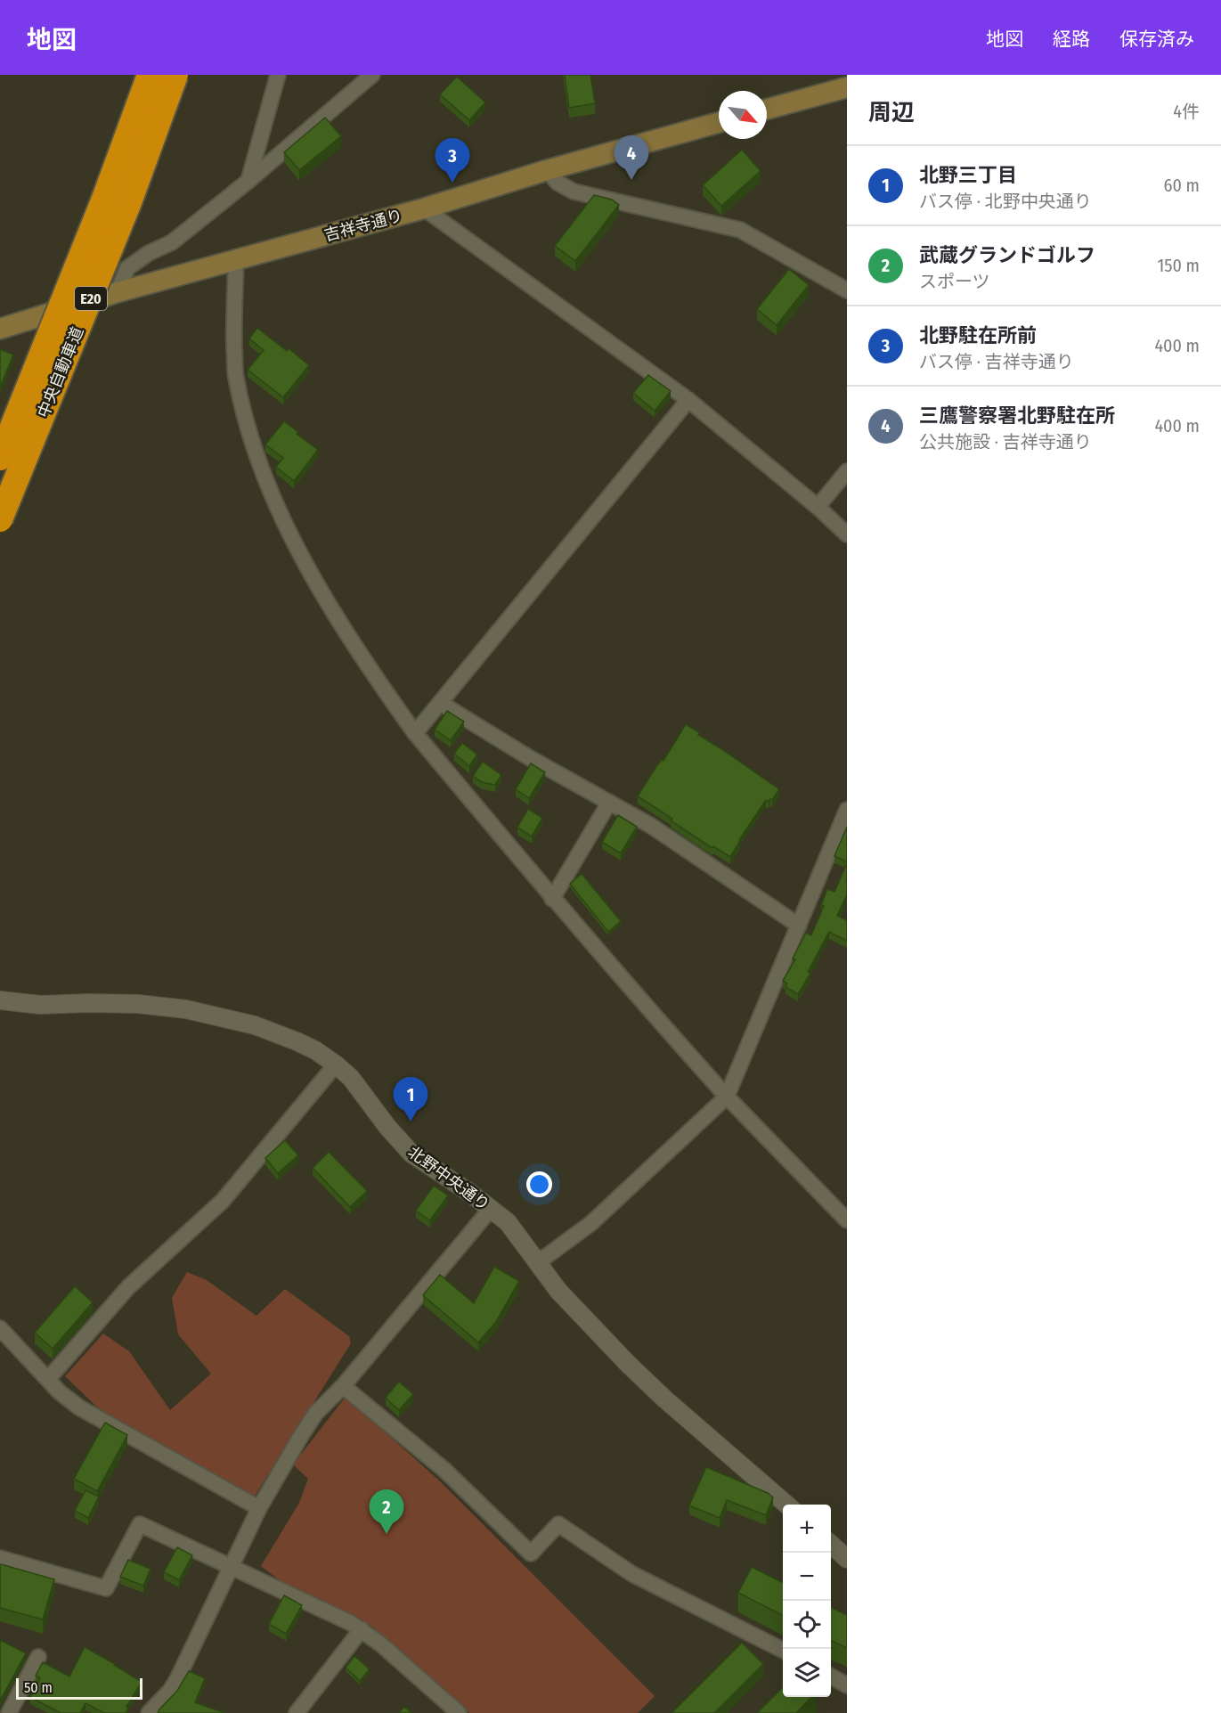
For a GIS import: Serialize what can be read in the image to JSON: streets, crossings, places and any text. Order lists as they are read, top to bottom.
{
  "streets": {
    "highway": ["E20", "中央自動車道"],
    "main road": ["吉祥寺通り"],
    "street": ["北野中央通り"]
  },
  "scale_bar": "50 m",
  "north": "bottom right",
  "page": {
    "header": "地図",
    "nav": ["地図", "経路", "保存済み"],
    "heading": ["周辺", "4件"],
    "pins": [
      "4",
      "3",
      "1",
      "2"
    ],
    "list": [
      {
        "mark": "1",
        "name": "北野三丁目",
        "note": "バス停 · 北野中央通り",
        "value": "60 m"
      },
      {
        "mark": "2",
        "name": "武蔵グランドゴルフ",
        "note": "スポーツ",
        "value": "150 m"
      },
      {
        "mark": "3",
        "name": "北野駐在所前",
        "note": "バス停 · 吉祥寺通り",
        "value": "400 m"
      },
      {
        "mark": "4",
        "name": "三鷹警察署北野駐在所",
        "note": "公共施設 · 吉祥寺通り",
        "value": "400 m"
      }
    ],
    "map_buttons": ["+", "−"],
    "scale": "50 m"
  }
}
